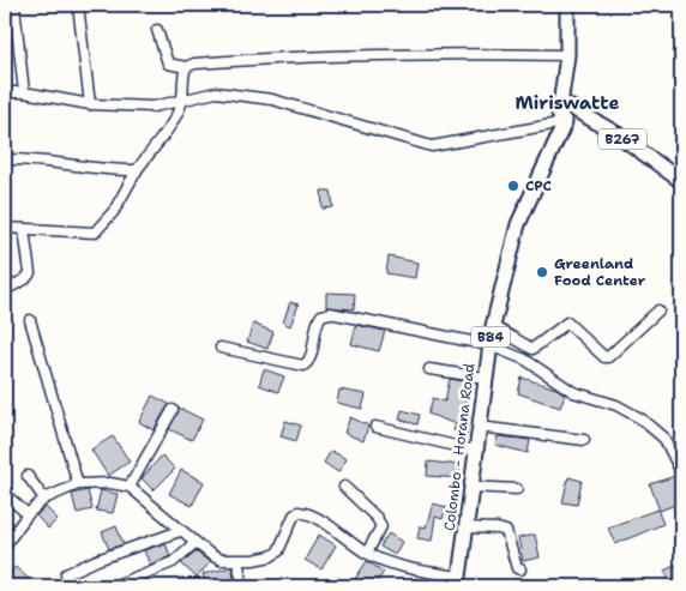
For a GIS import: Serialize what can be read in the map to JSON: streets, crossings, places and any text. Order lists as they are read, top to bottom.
{
  "streets": {
    "main road": ["B267", "B84", "Colombo - Horana Road"]
  },
  "districts": ["Miriswatte"],
  "places": ["CPC", "Greenland Food Center"]
}
